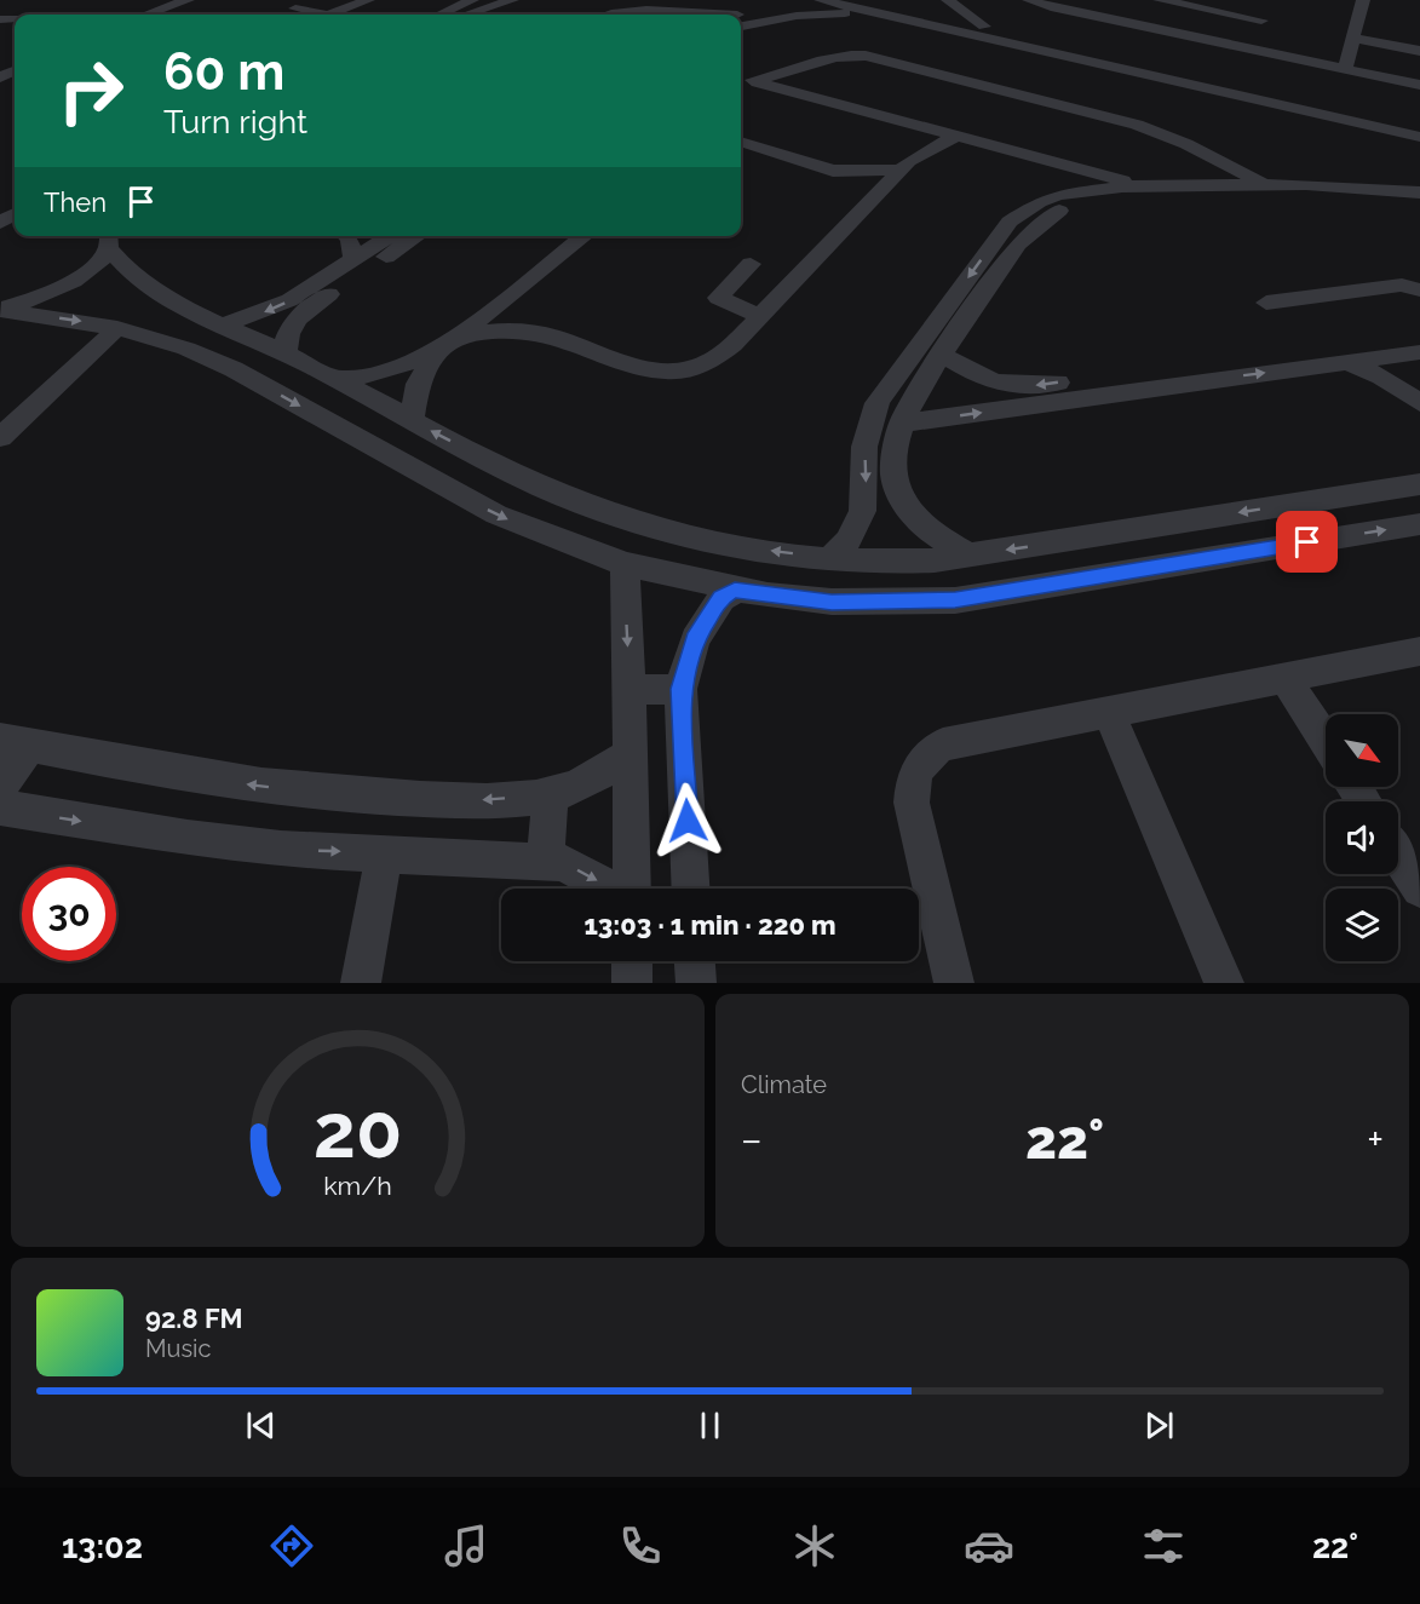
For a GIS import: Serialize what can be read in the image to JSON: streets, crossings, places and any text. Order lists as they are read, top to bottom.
{
  "north": "bottom right",
  "page": {
    "turn": ["60 m", "Turn right"],
    "then": "Then",
    "limit": "30",
    "trip": "13:03 · 1 min · 220 m",
    "tile": "Climate",
    "heat": ["−", "22°", "+"],
    "song": ["92.8 FM", "Music"],
    "tabs": ["13:02", "22°"],
    "gauge": ["20", "km/h"]
  }
}
